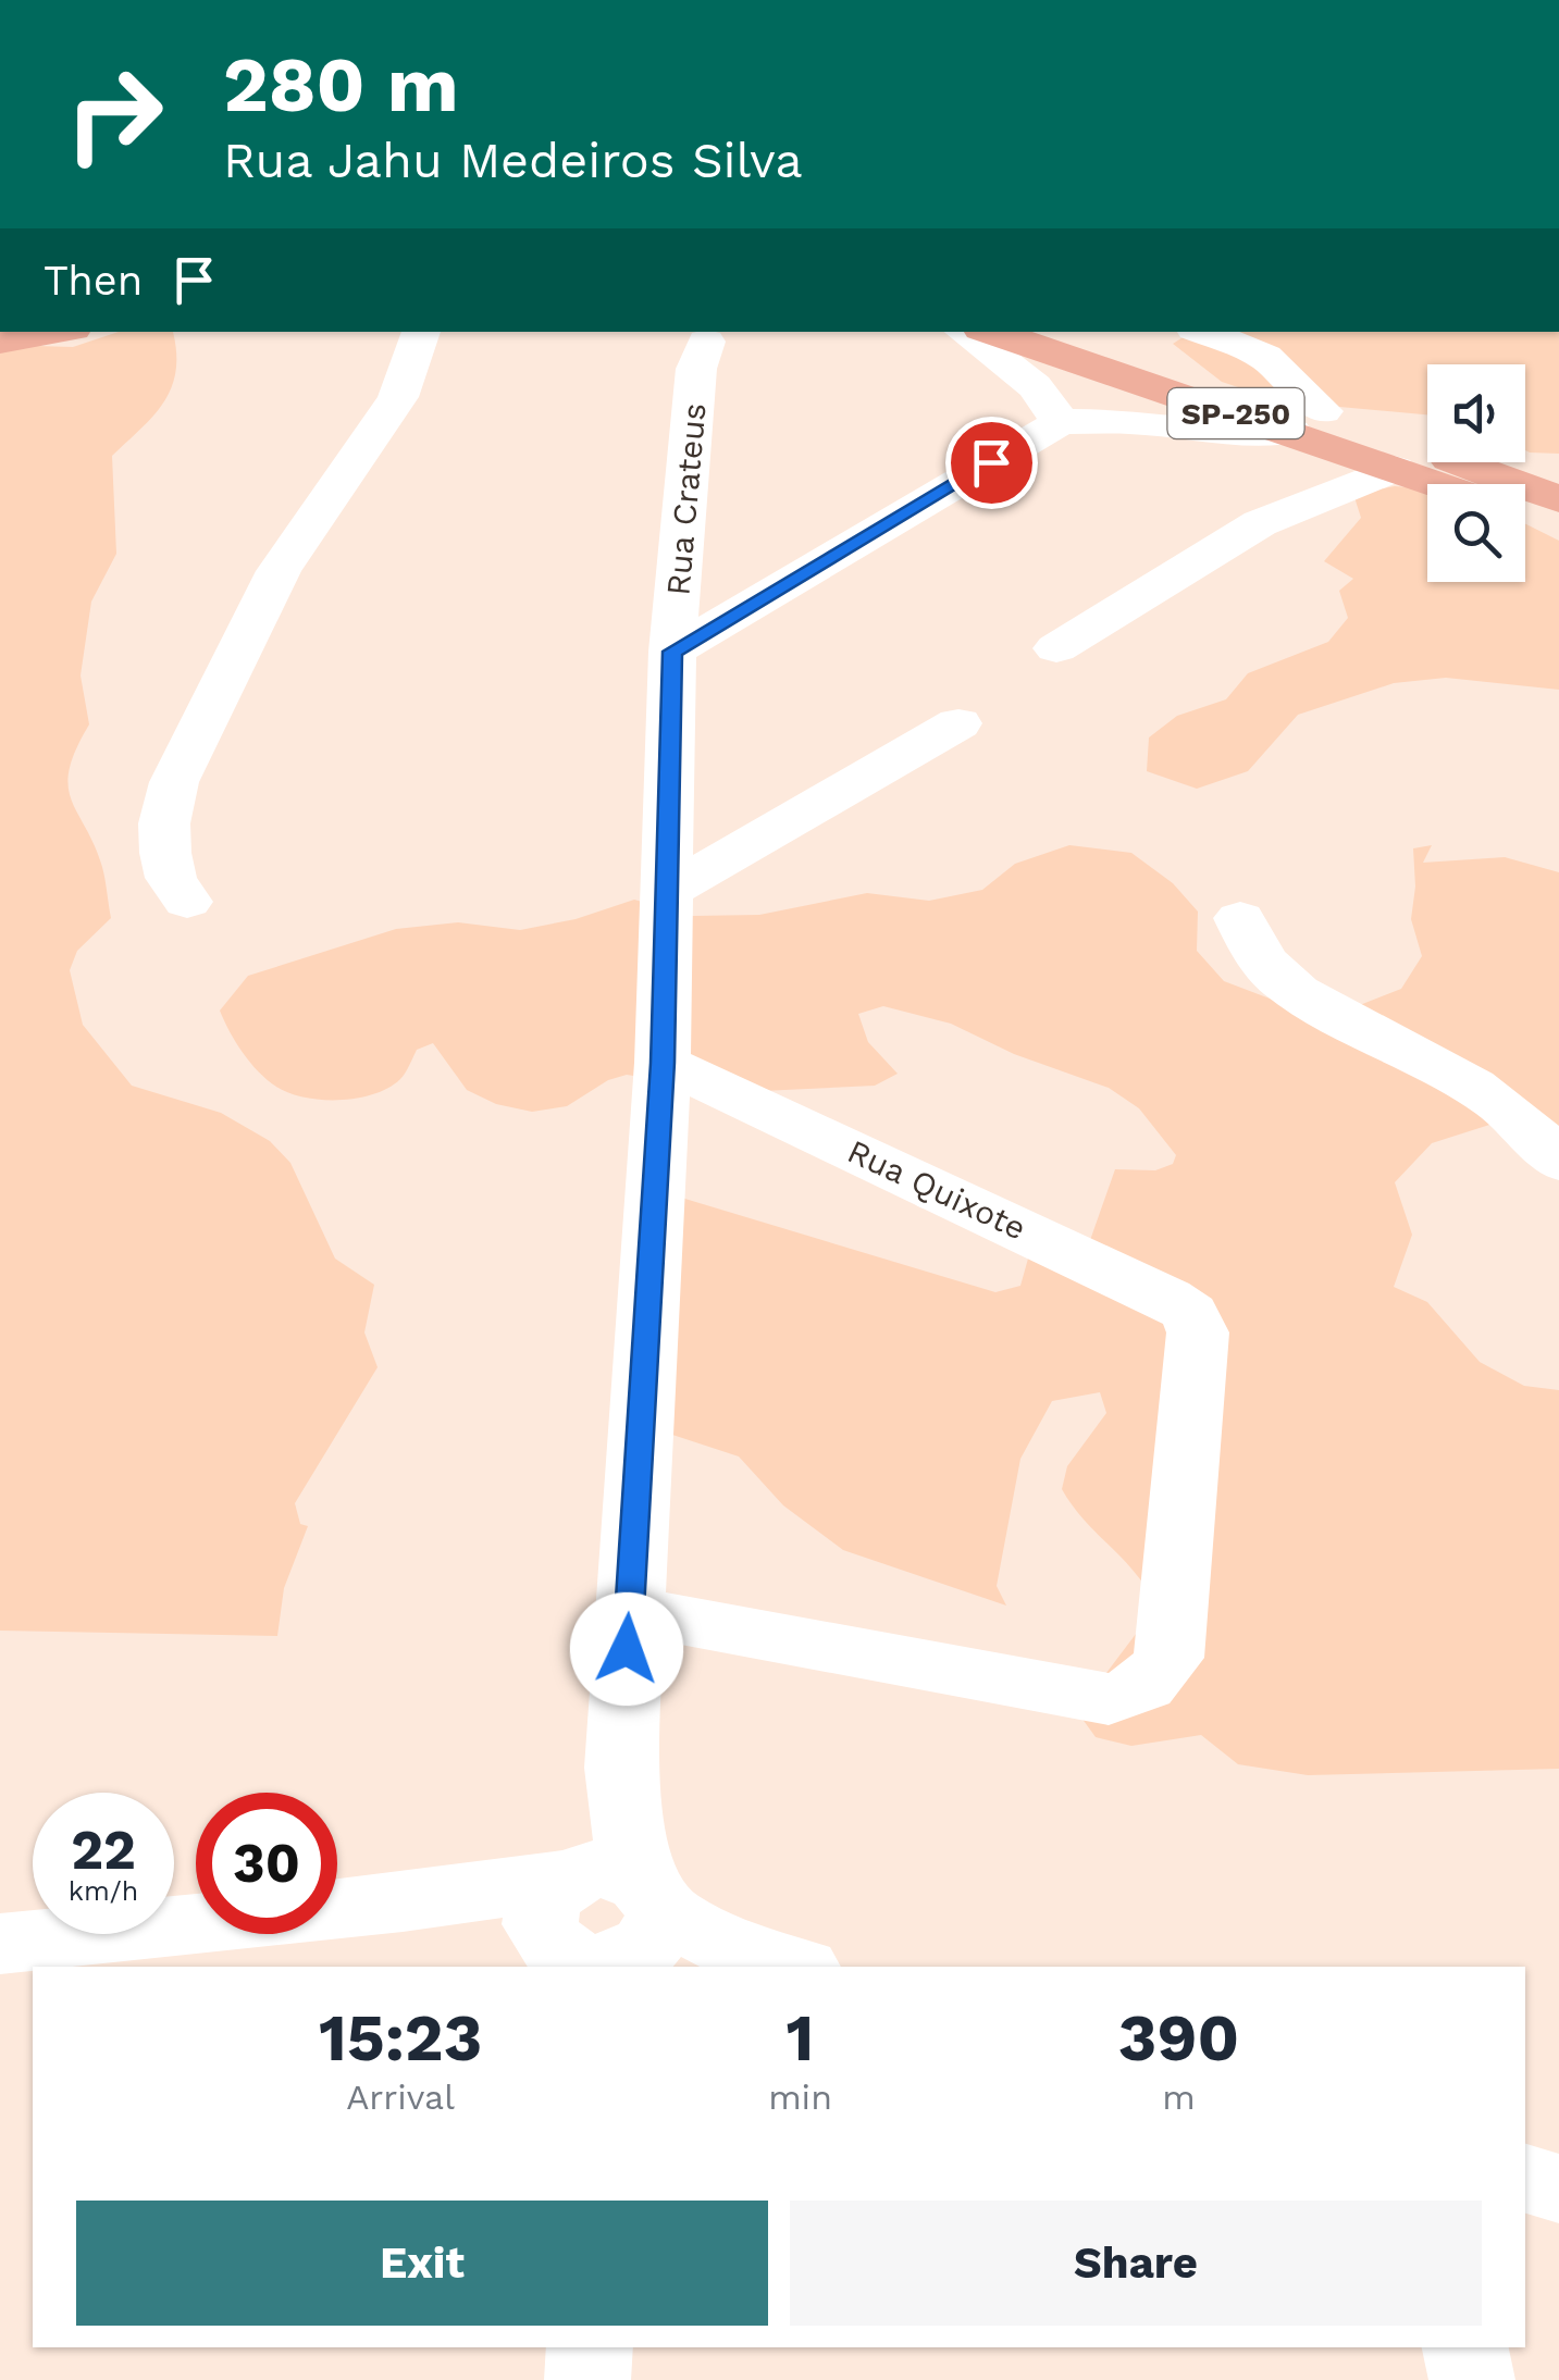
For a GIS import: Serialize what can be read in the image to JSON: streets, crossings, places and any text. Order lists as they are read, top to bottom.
{
  "streets": {
    "main road": ["SP-250"],
    "street": ["Rua Crateus", "Rua Quixote"]
  },
  "crossings": [
    ["Rua Crateus", "Rua Quixote"]
  ],
  "page": {
    "turn": ["280 m", "Rua Jahu Medeiros Silva"],
    "then": "Then",
    "speed": "22 km/h",
    "limit": "30",
    "eta": [
      "15:23",
      "Arrival",
      "1",
      "min",
      "390",
      "m"
    ],
    "buttons": ["Exit", "Share"]
  }
}
